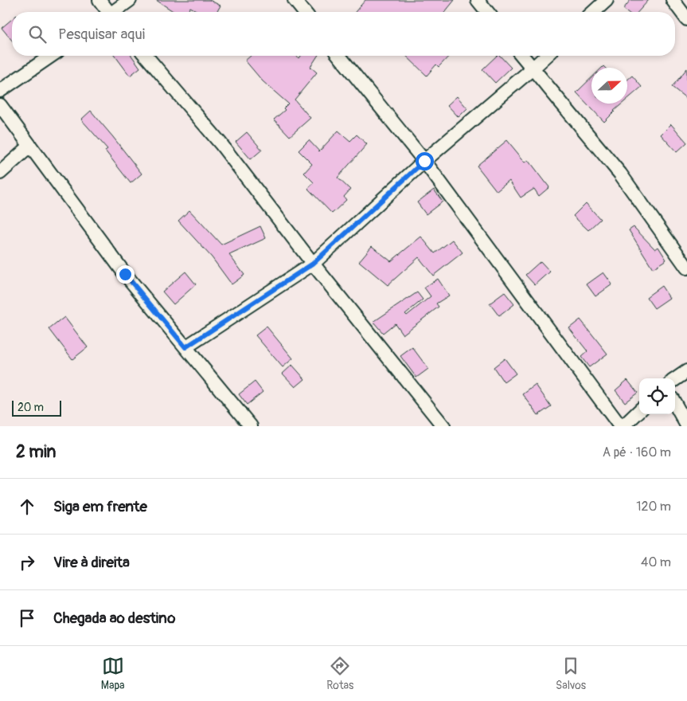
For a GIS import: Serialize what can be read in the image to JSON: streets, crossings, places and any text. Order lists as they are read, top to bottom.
{
  "scale_bar": "20 m",
  "north": "right",
  "page": {
    "search": "Pesquisar aqui",
    "scale": "20 m",
    "heading": ["2 min", "A pé · 160 m"],
    "list": [
      ["Siga em frente", "120 m"],
      ["Vire à direita", "40 m"],
      "Chegada ao destino"
    ],
    "nav": ["Mapa", "Rotas", "Salvos"]
  }
}
